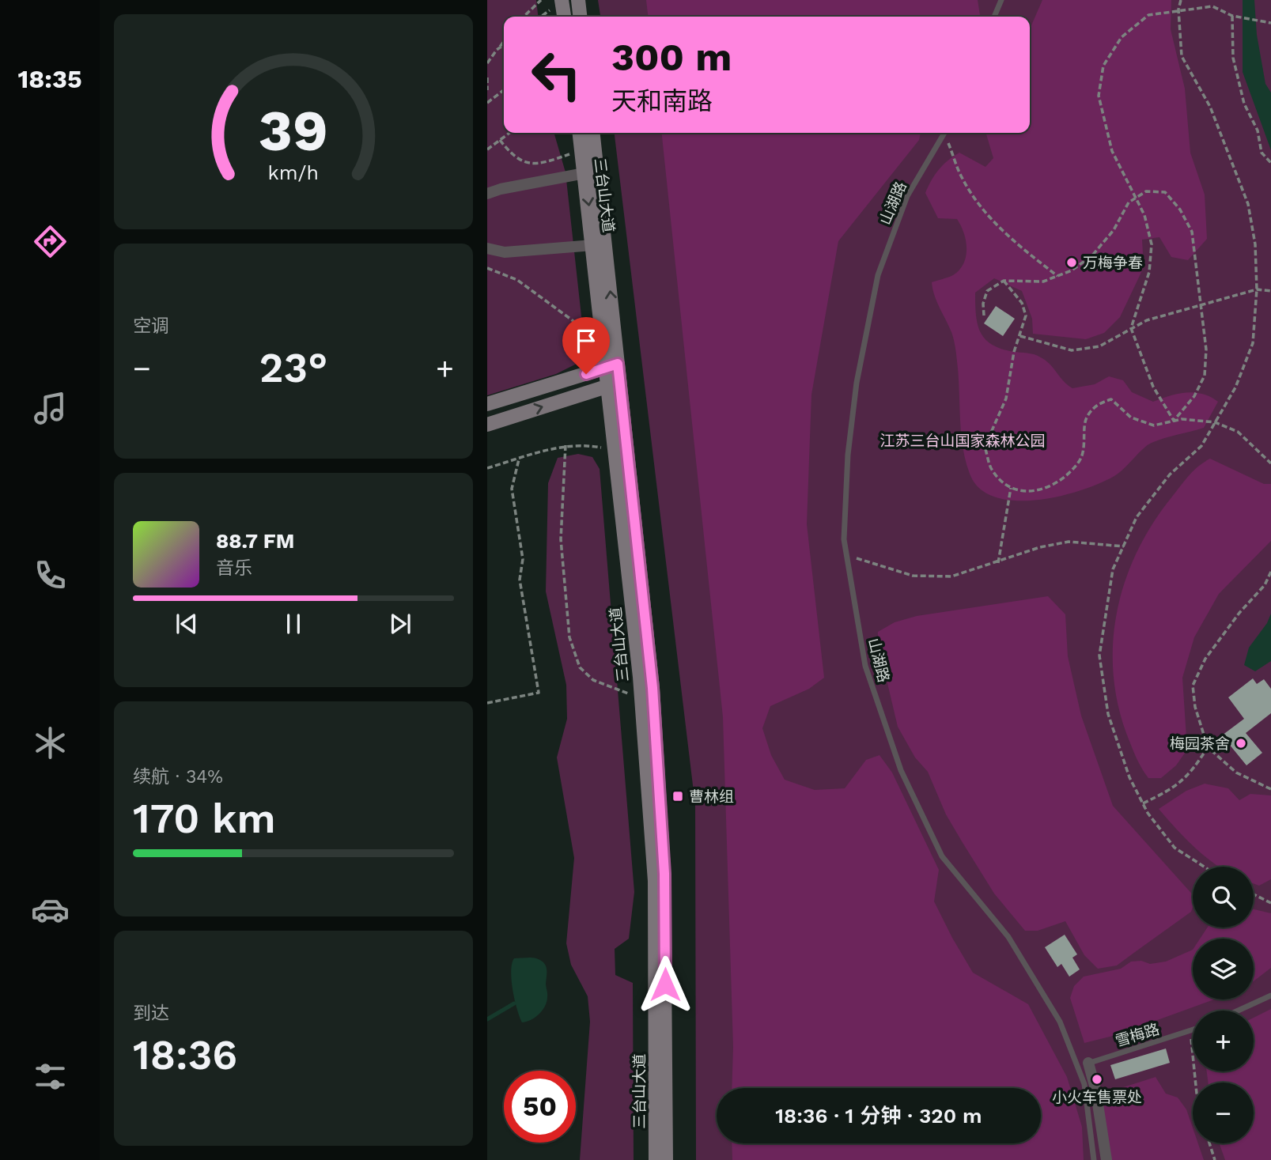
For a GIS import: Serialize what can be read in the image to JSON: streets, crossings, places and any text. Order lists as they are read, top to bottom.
{
  "streets": {
    "main road": ["三台山大道"],
    "lane": ["山湖路", "雪梅路"]
  },
  "crossings": [
    ["山湖路", "雪梅路"]
  ],
  "parks": ["江苏三台山国家森林公园"],
  "places": {
    "other": ["万梅争春", "梅园茶舍", "小火车售票处"],
    "transit": ["曹林组"]
  },
  "page": {
    "tabs": "18:35",
    "turn": ["300 m", "天和南路"],
    "tile": [
      "空调",
      ["续航 · 34%", "170 km"],
      ["到达", "18:36"]
    ],
    "heat": ["−", "23°", "+"],
    "song": ["88.7 FM", "音乐"],
    "map_buttons": ["+", "−"],
    "limit": "50",
    "trip": "18:36 · 1 分钟 · 320 m",
    "gauge": ["39", "km/h"]
  }
}
